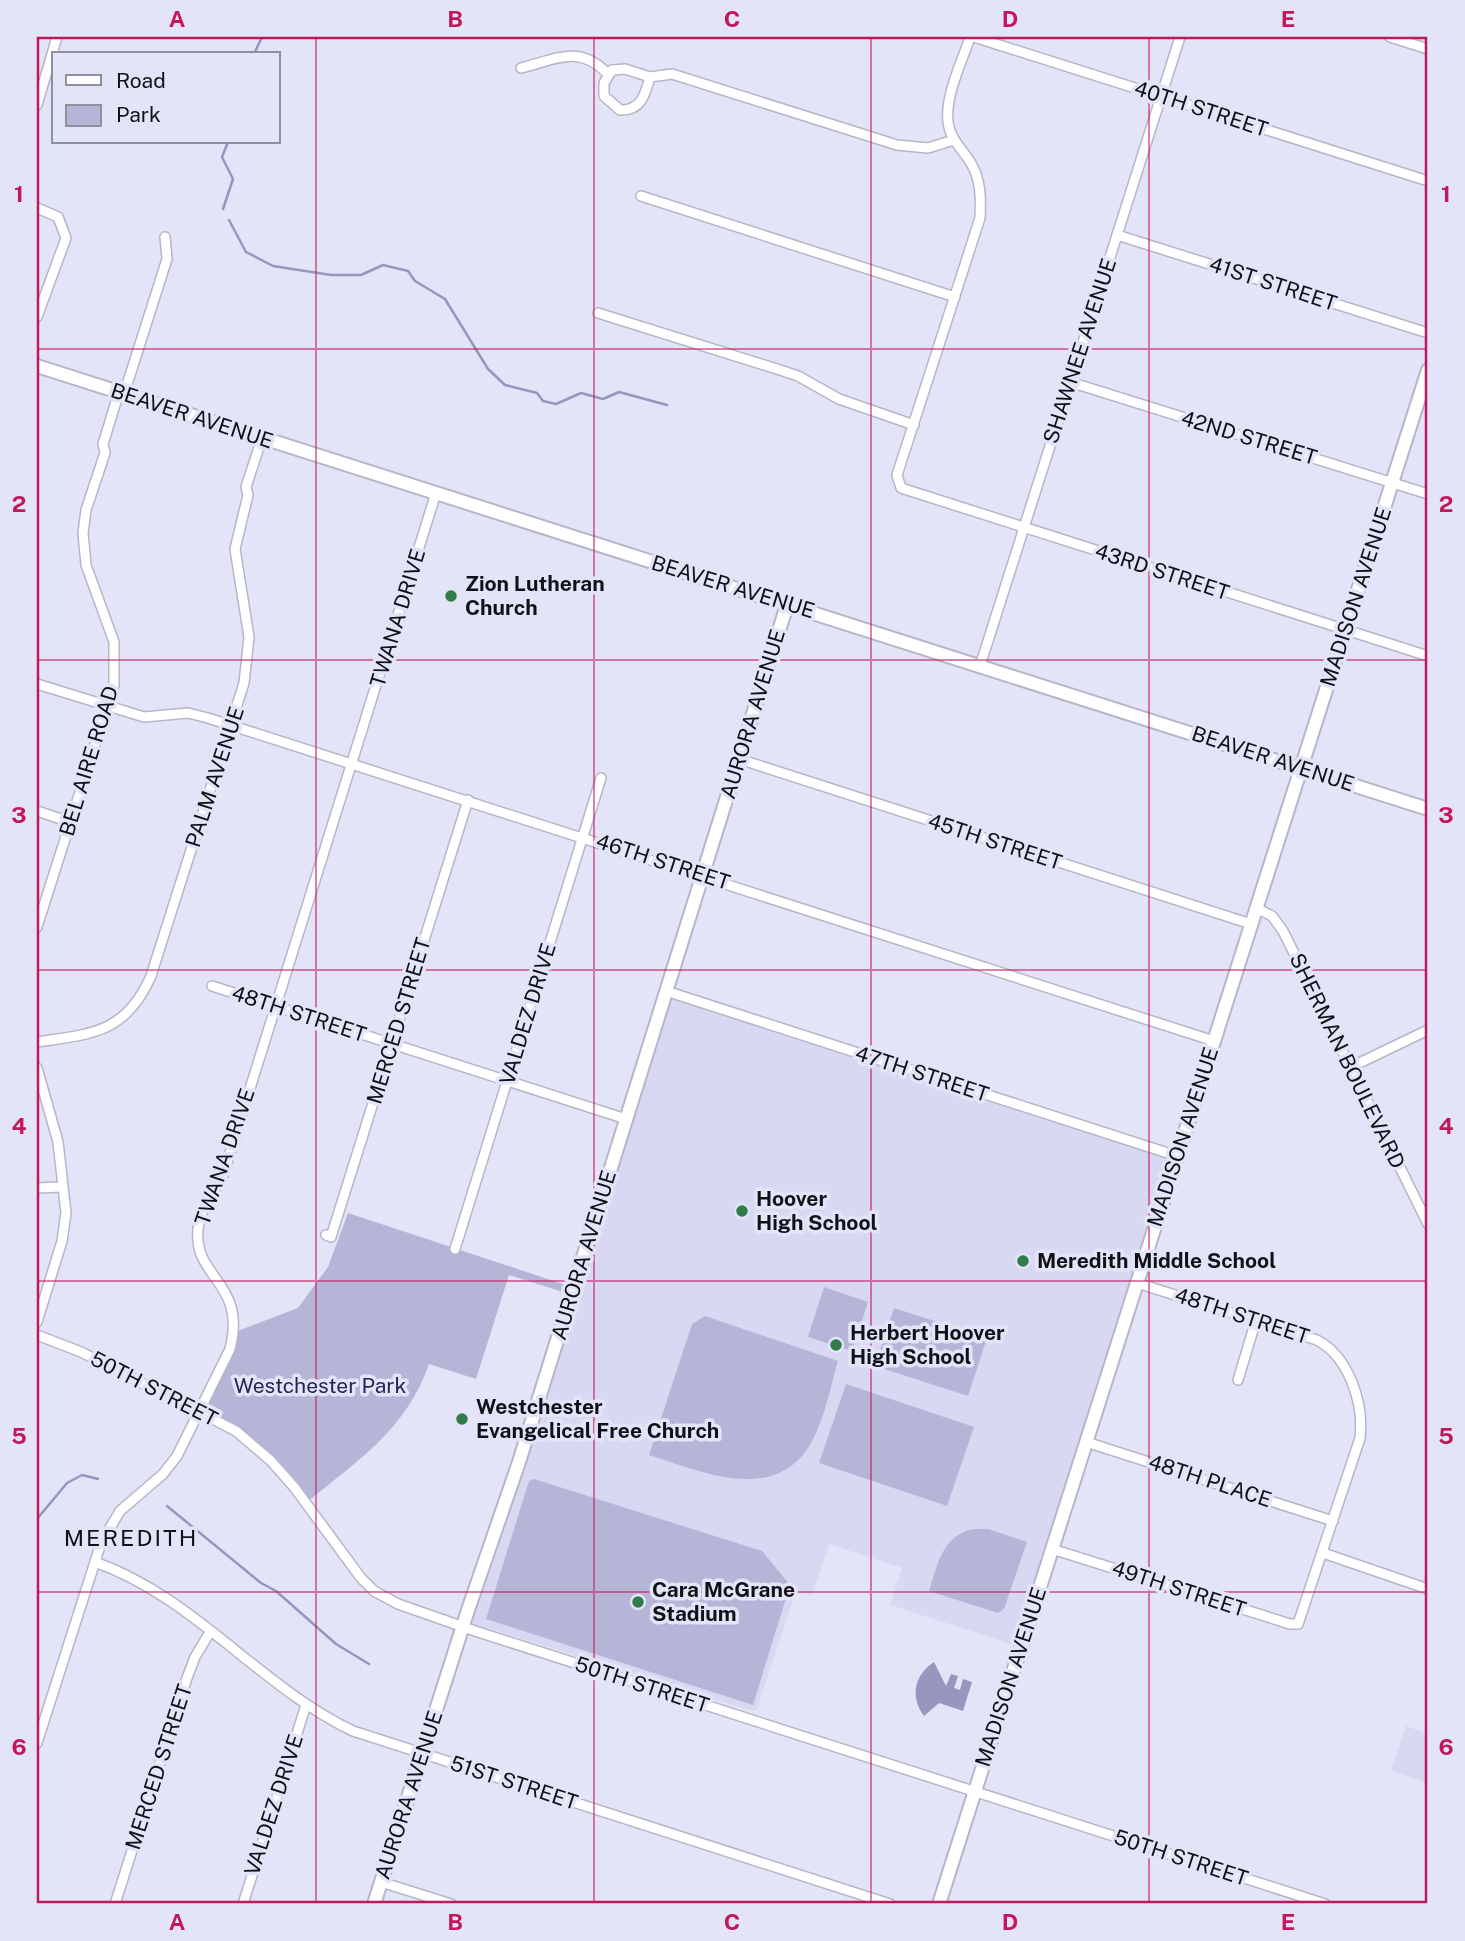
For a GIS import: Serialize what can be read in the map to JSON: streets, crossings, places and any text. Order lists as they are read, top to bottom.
{
  "streets": {
    "street": [
      "40TH STREET",
      "41ST STREET",
      "SHAWNEE AVENUE",
      "BEAVER AVENUE",
      "42ND STREET",
      "43RD STREET",
      "MADISON AVENUE",
      "TWANA DRIVE",
      "AURORA AVENUE",
      "BEL AIRE ROAD",
      "PALM AVENUE",
      "45TH STREET",
      "46TH STREET",
      "48TH STREET",
      "VALDEZ DRIVE",
      "MERCED STREET",
      "SHERMAN BOULEVARD",
      "47TH STREET",
      "50TH STREET",
      "48TH PLACE",
      "49TH STREET",
      "51ST STREET"
    ]
  },
  "crossings": [
    ["40TH STREET", "SHAWNEE AVENUE"],
    ["41ST STREET", "SHAWNEE AVENUE"],
    ["SHAWNEE AVENUE", "BEAVER AVENUE"],
    ["SHAWNEE AVENUE", "42ND STREET"],
    ["SHAWNEE AVENUE", "43RD STREET"],
    ["BEAVER AVENUE", "MADISON AVENUE"],
    ["BEAVER AVENUE", "TWANA DRIVE"],
    ["BEAVER AVENUE", "AURORA AVENUE"],
    ["BEAVER AVENUE", "BEL AIRE ROAD"],
    ["BEAVER AVENUE", "PALM AVENUE"],
    ["42ND STREET", "MADISON AVENUE"],
    ["43RD STREET", "MADISON AVENUE"],
    ["MADISON AVENUE", "45TH STREET"],
    ["MADISON AVENUE", "46TH STREET"],
    ["MADISON AVENUE", "48TH STREET"],
    ["MADISON AVENUE", "SHERMAN BOULEVARD"],
    ["MADISON AVENUE", "47TH STREET"],
    ["MADISON AVENUE", "50TH STREET"],
    ["MADISON AVENUE", "48TH PLACE"],
    ["MADISON AVENUE", "49TH STREET"],
    ["TWANA DRIVE", "46TH STREET"],
    ["TWANA DRIVE", "48TH STREET"],
    ["TWANA DRIVE", "50TH STREET"],
    ["TWANA DRIVE", "51ST STREET"],
    ["AURORA AVENUE", "45TH STREET"],
    ["AURORA AVENUE", "46TH STREET"],
    ["AURORA AVENUE", "48TH STREET"],
    ["AURORA AVENUE", "47TH STREET"],
    ["AURORA AVENUE", "50TH STREET"],
    ["AURORA AVENUE", "51ST STREET"],
    ["BEL AIRE ROAD", "46TH STREET"],
    ["PALM AVENUE", "46TH STREET"],
    ["46TH STREET", "VALDEZ DRIVE"],
    ["46TH STREET", "MERCED STREET"],
    ["48TH STREET", "VALDEZ DRIVE"],
    ["48TH STREET", "MERCED STREET"],
    ["48TH STREET", "48TH PLACE"],
    ["VALDEZ DRIVE", "51ST STREET"],
    ["MERCED STREET", "51ST STREET"]
  ],
  "districts": ["MEREDITH"],
  "parks": ["Westchester Park"],
  "places": [
    "Zion Lutheran Church",
    "Hoover High School",
    "Meredith Middle School",
    "Herbert Hoover High School",
    "Westchester Evangelical Free Church",
    "Cara McGrane Stadium"
  ],
  "legend": ["Road", "Park"],
  "grid": {
    "columns": [
      "A",
      "B",
      "C",
      "D",
      "E"
    ],
    "rows": [
      "1",
      "2",
      "3",
      "4",
      "5",
      "6"
    ]
  }
}
